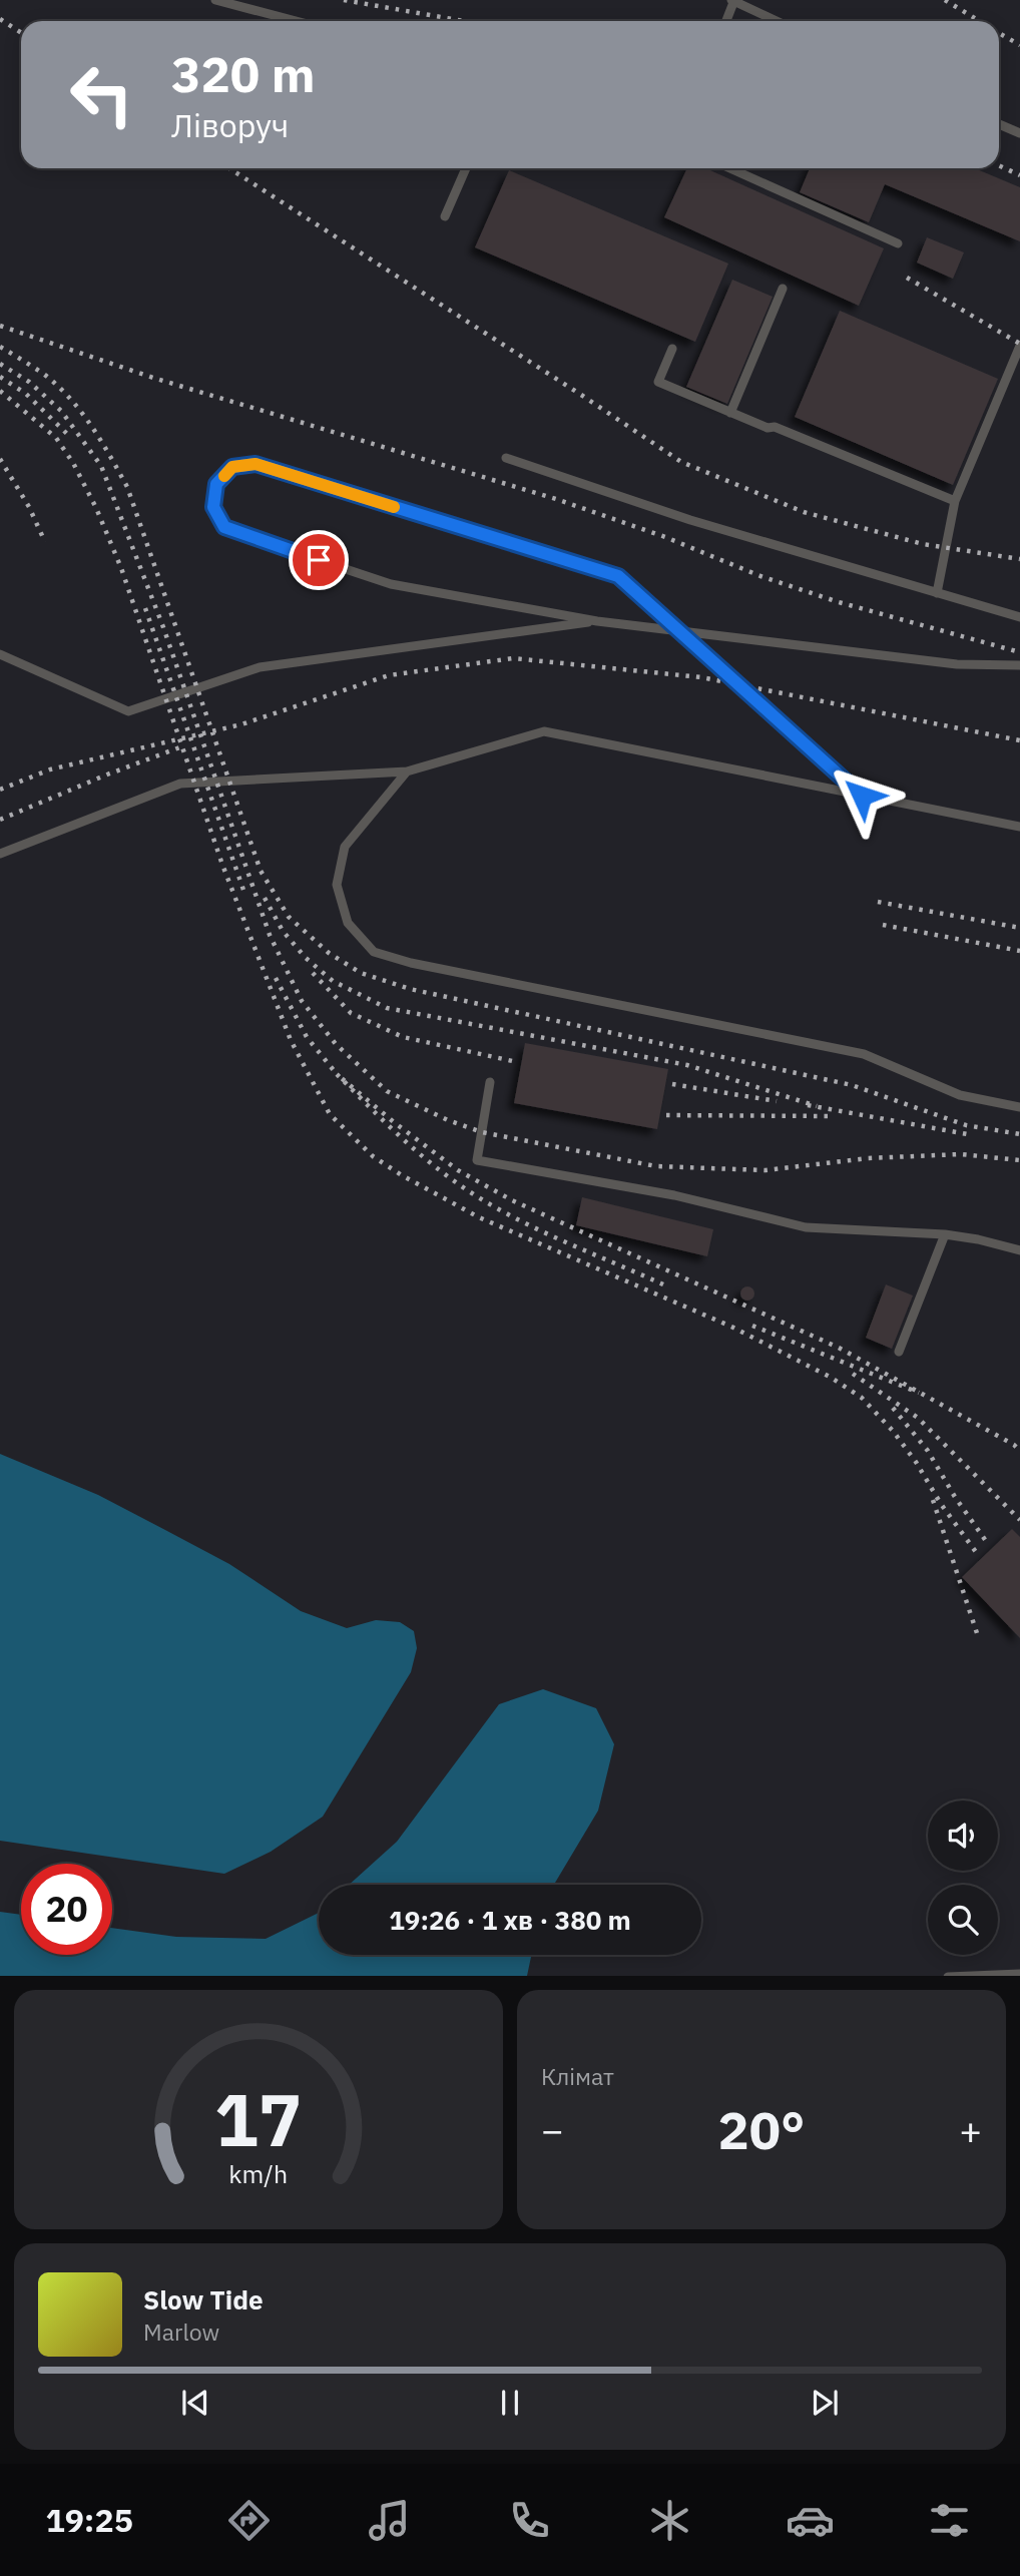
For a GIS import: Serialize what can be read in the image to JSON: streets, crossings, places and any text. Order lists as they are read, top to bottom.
{
  "page": {
    "turn": ["320 m", "Ліворуч"],
    "limit": "20",
    "trip": "19:26 · 1 хв · 380 m",
    "tile": "Клімат",
    "heat": ["−", "20°", "+"],
    "song": ["Slow Tide", "Marlow"],
    "tabs": "19:25",
    "gauge": ["17", "km/h"]
  }
}
